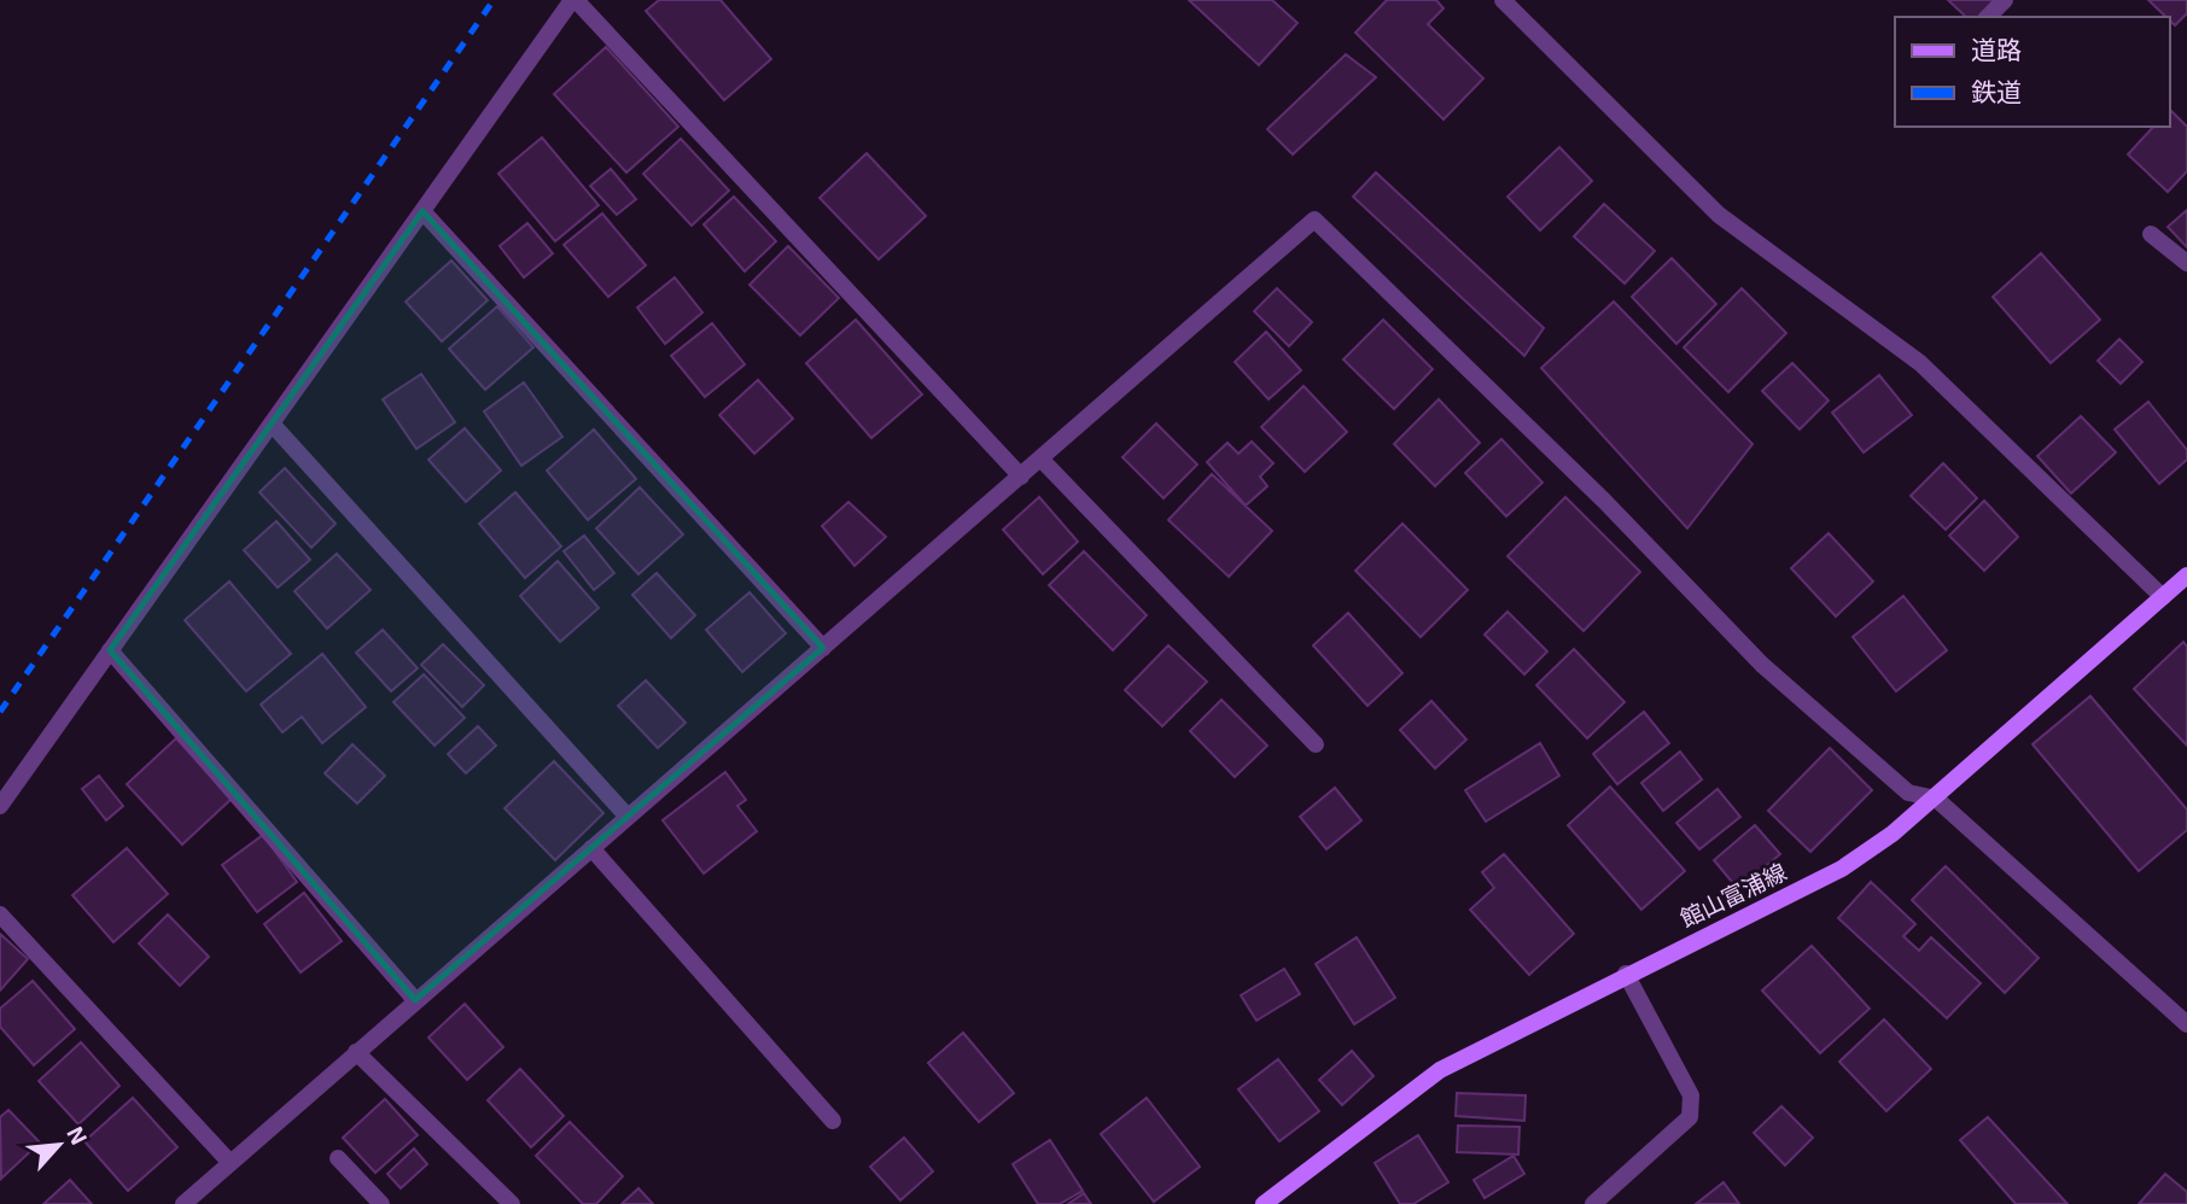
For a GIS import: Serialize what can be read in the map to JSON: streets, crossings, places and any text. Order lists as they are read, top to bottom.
{
  "streets": {
    "main road": ["館山富浦線"]
  },
  "legend": ["道路", "鉄道"],
  "north": "top right"
}
